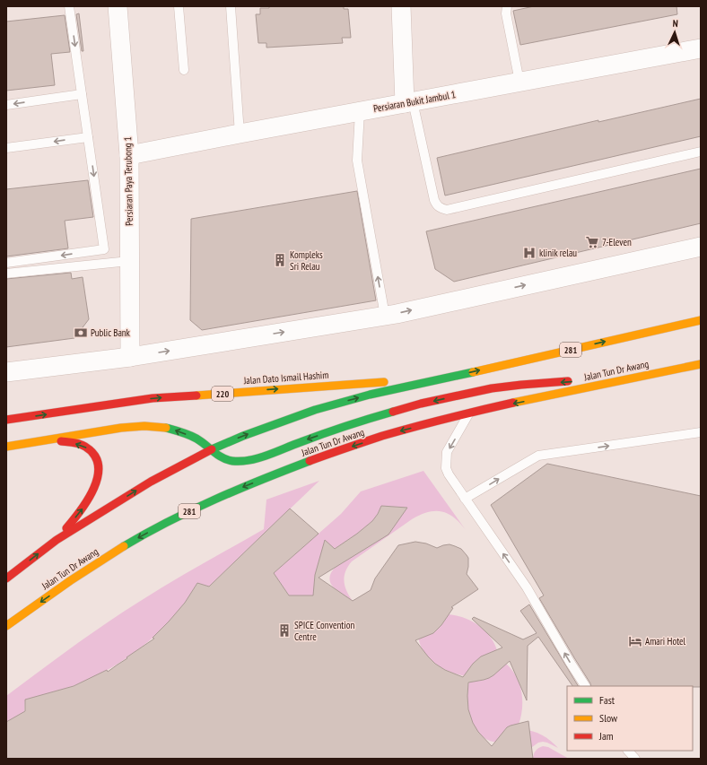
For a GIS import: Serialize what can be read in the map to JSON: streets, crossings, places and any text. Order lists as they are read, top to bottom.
{
  "streets": {
    "main road": [
      "281",
      "Jalan Tun Dr Awang",
      "Jalan Dato Ismail Hashim",
      "220"
    ],
    "street": ["Persiaran Bukit Jambul 1", "Persiaran Paya Terubong 1"]
  },
  "crossings": [
    ["Persiaran Bukit Jambul 1", "Persiaran Paya Terubong 1"],
    ["281", "Jalan Dato Ismail Hashim"]
  ],
  "places": {
    "supermarket": ["7-Eleven"],
    "hospital": ["klinik relau"],
    "building": ["Kompleks Sri Relau", "SPICE Convention Centre"],
    "bank": ["Public Bank"],
    "hotel": ["Amari Hotel"]
  },
  "legend": ["Fast", "Slow", "Jam"],
  "north": "top"
}
